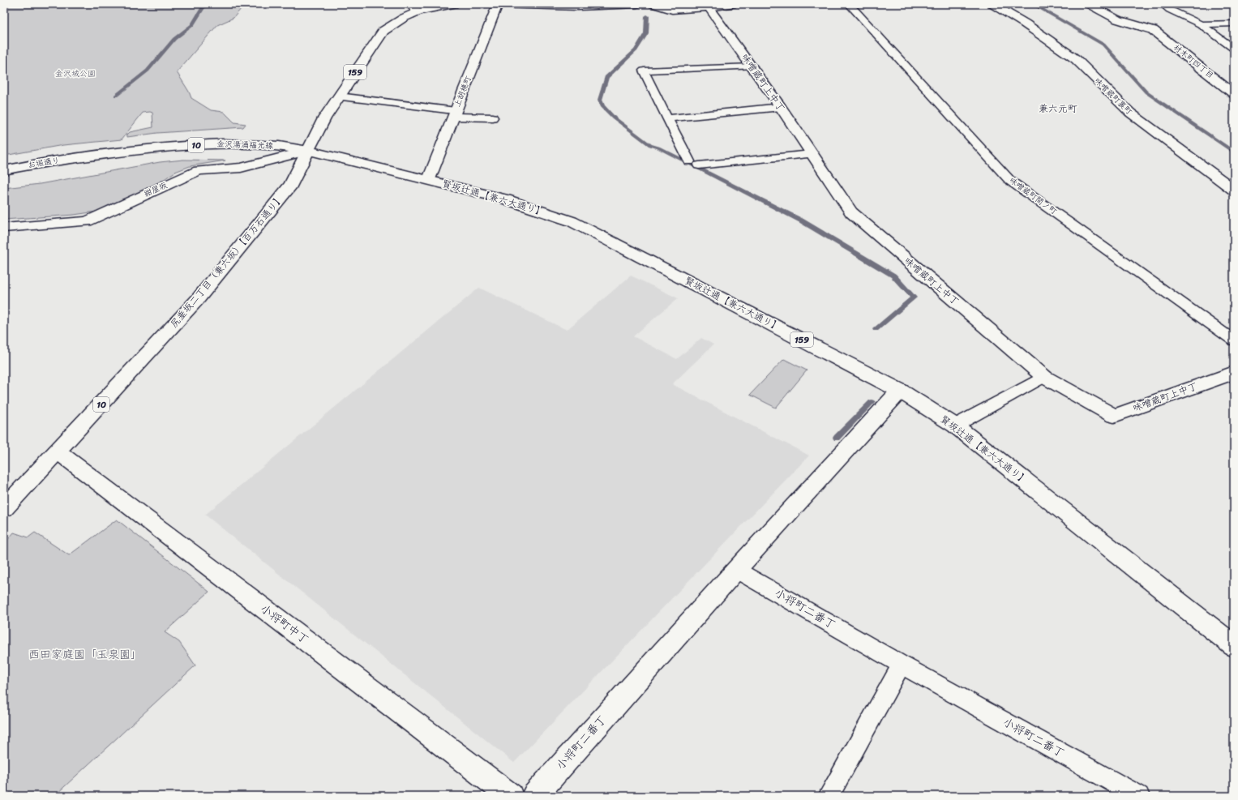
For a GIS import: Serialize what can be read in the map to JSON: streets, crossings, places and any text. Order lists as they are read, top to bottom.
{
  "streets": {
    "main road": [
      "材木町四丁目",
      "159",
      "味噌蔵町上中丁",
      "上胡桃町",
      "味噌蔵町裏町",
      "10",
      "金沢湯涌福光線",
      "お堀通り",
      "紺屋坂",
      "賢坂辻通【兼六大通り】",
      "尻垂坂二丁目（兼六坂）【百万石通り】",
      "小将町二番丁",
      "小将町中丁"
    ],
    "lane": ["味噌蔵町間ノ町"]
  },
  "crossings": [
    ["159", "金沢湯涌福光線"],
    ["159", "紺屋坂"],
    ["159", "賢坂辻通【兼六大通り】"],
    ["159", "尻垂坂二丁目（兼六坂）【百万石通り】"],
    ["上胡桃町", "賢坂辻通【兼六大通り】"],
    ["金沢湯涌福光線", "お堀通り"],
    ["金沢湯涌福光線", "紺屋坂"],
    ["金沢湯涌福光線", "賢坂辻通【兼六大通り】"],
    ["金沢湯涌福光線", "尻垂坂二丁目（兼六坂）【百万石通り】"],
    ["紺屋坂", "賢坂辻通【兼六大通り】"],
    ["紺屋坂", "尻垂坂二丁目（兼六坂）【百万石通り】"],
    ["賢坂辻通【兼六大通り】", "尻垂坂二丁目（兼六坂）【百万石通り】"],
    ["尻垂坂二丁目（兼六坂）【百万石通り】", "小将町中丁"]
  ],
  "districts": ["兼六元町"],
  "parks": ["金沢城公園", "西田家庭園「玉泉園」"]
}
